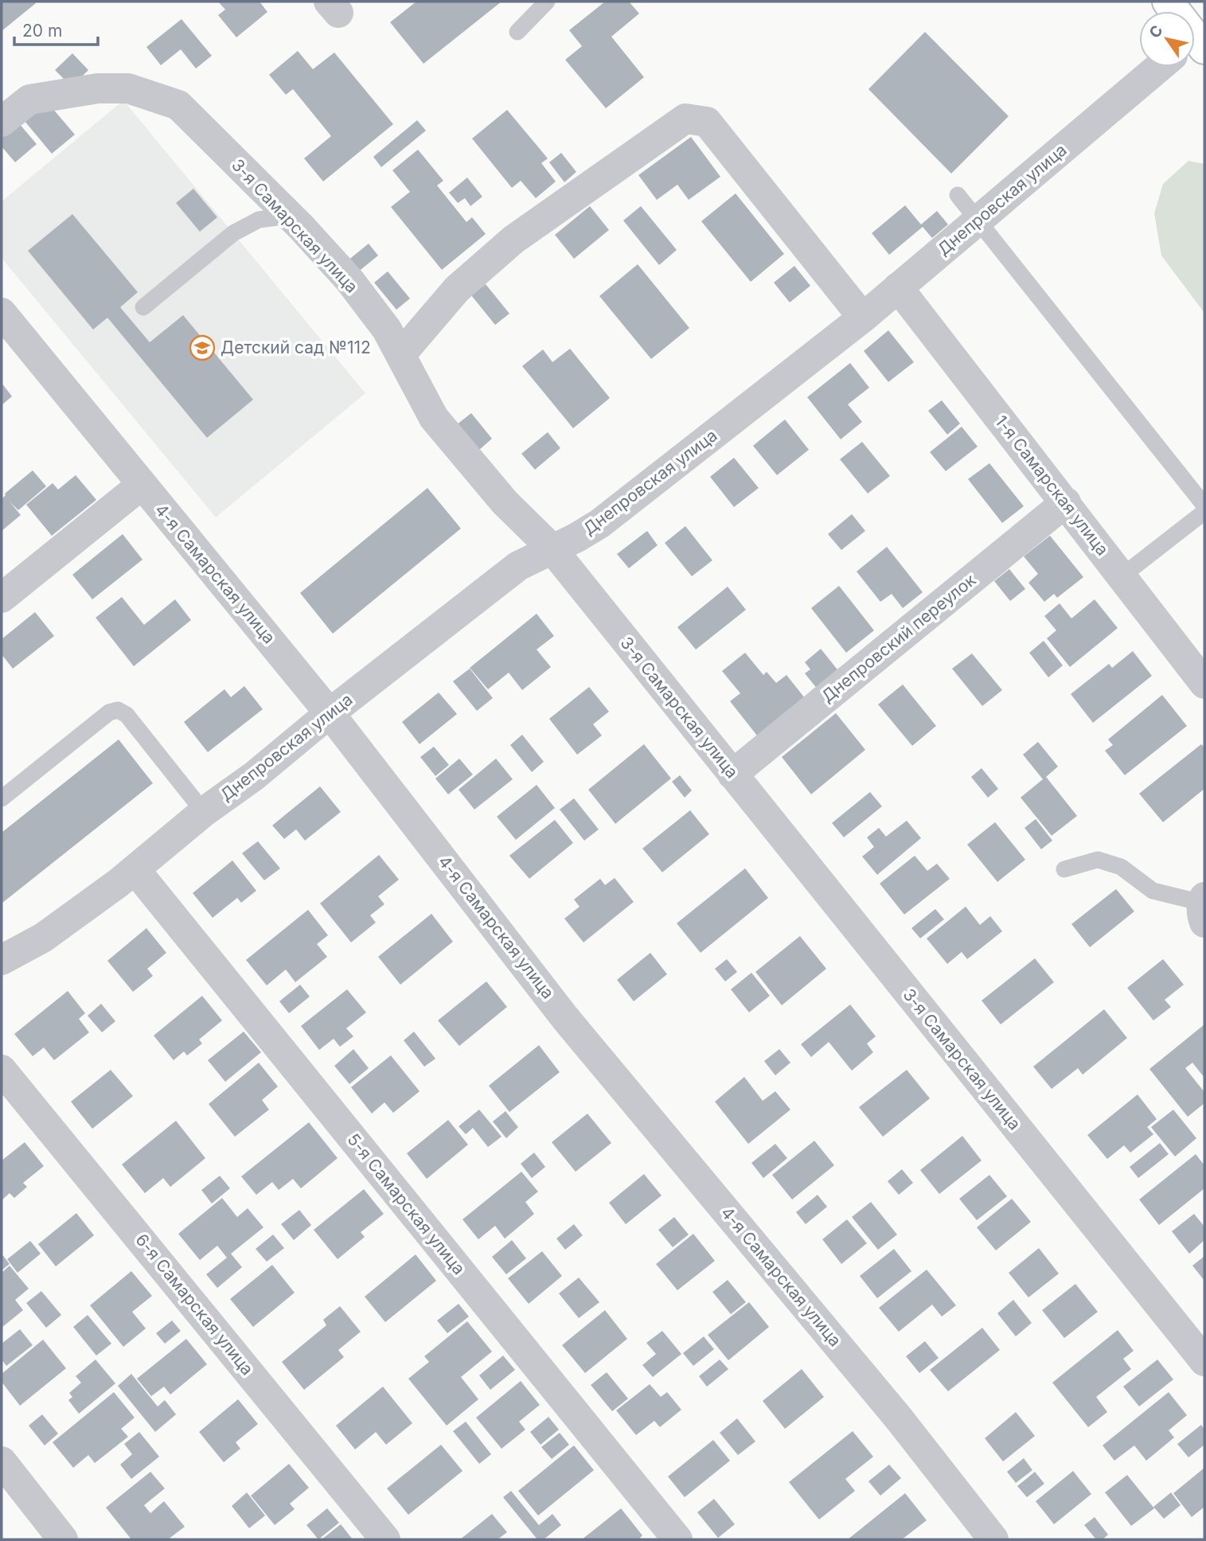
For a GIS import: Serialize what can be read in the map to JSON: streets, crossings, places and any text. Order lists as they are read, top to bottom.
{
  "streets": {
    "street": [
      "Днепровская улица",
      "3-я Самарская улица",
      "1-я Самарская улица",
      "4-я Самарская улица",
      "Днепровский переулок",
      "5-я Самарская улица",
      "6-я Самарская улица"
    ]
  },
  "crossings": [
    ["Днепровская улица", "3-я Самарская улица"],
    ["Днепровская улица", "1-я Самарская улица"],
    ["Днепровская улица", "4-я Самарская улица"],
    ["Днепровская улица", "5-я Самарская улица"],
    ["3-я Самарская улица", "Днепровский переулок"],
    ["1-я Самарская улица", "Днепровский переулок"]
  ],
  "places": {
    "school or university": ["Детский сад №112"]
  },
  "scale_bar": "20 m",
  "north": "top left"
}
